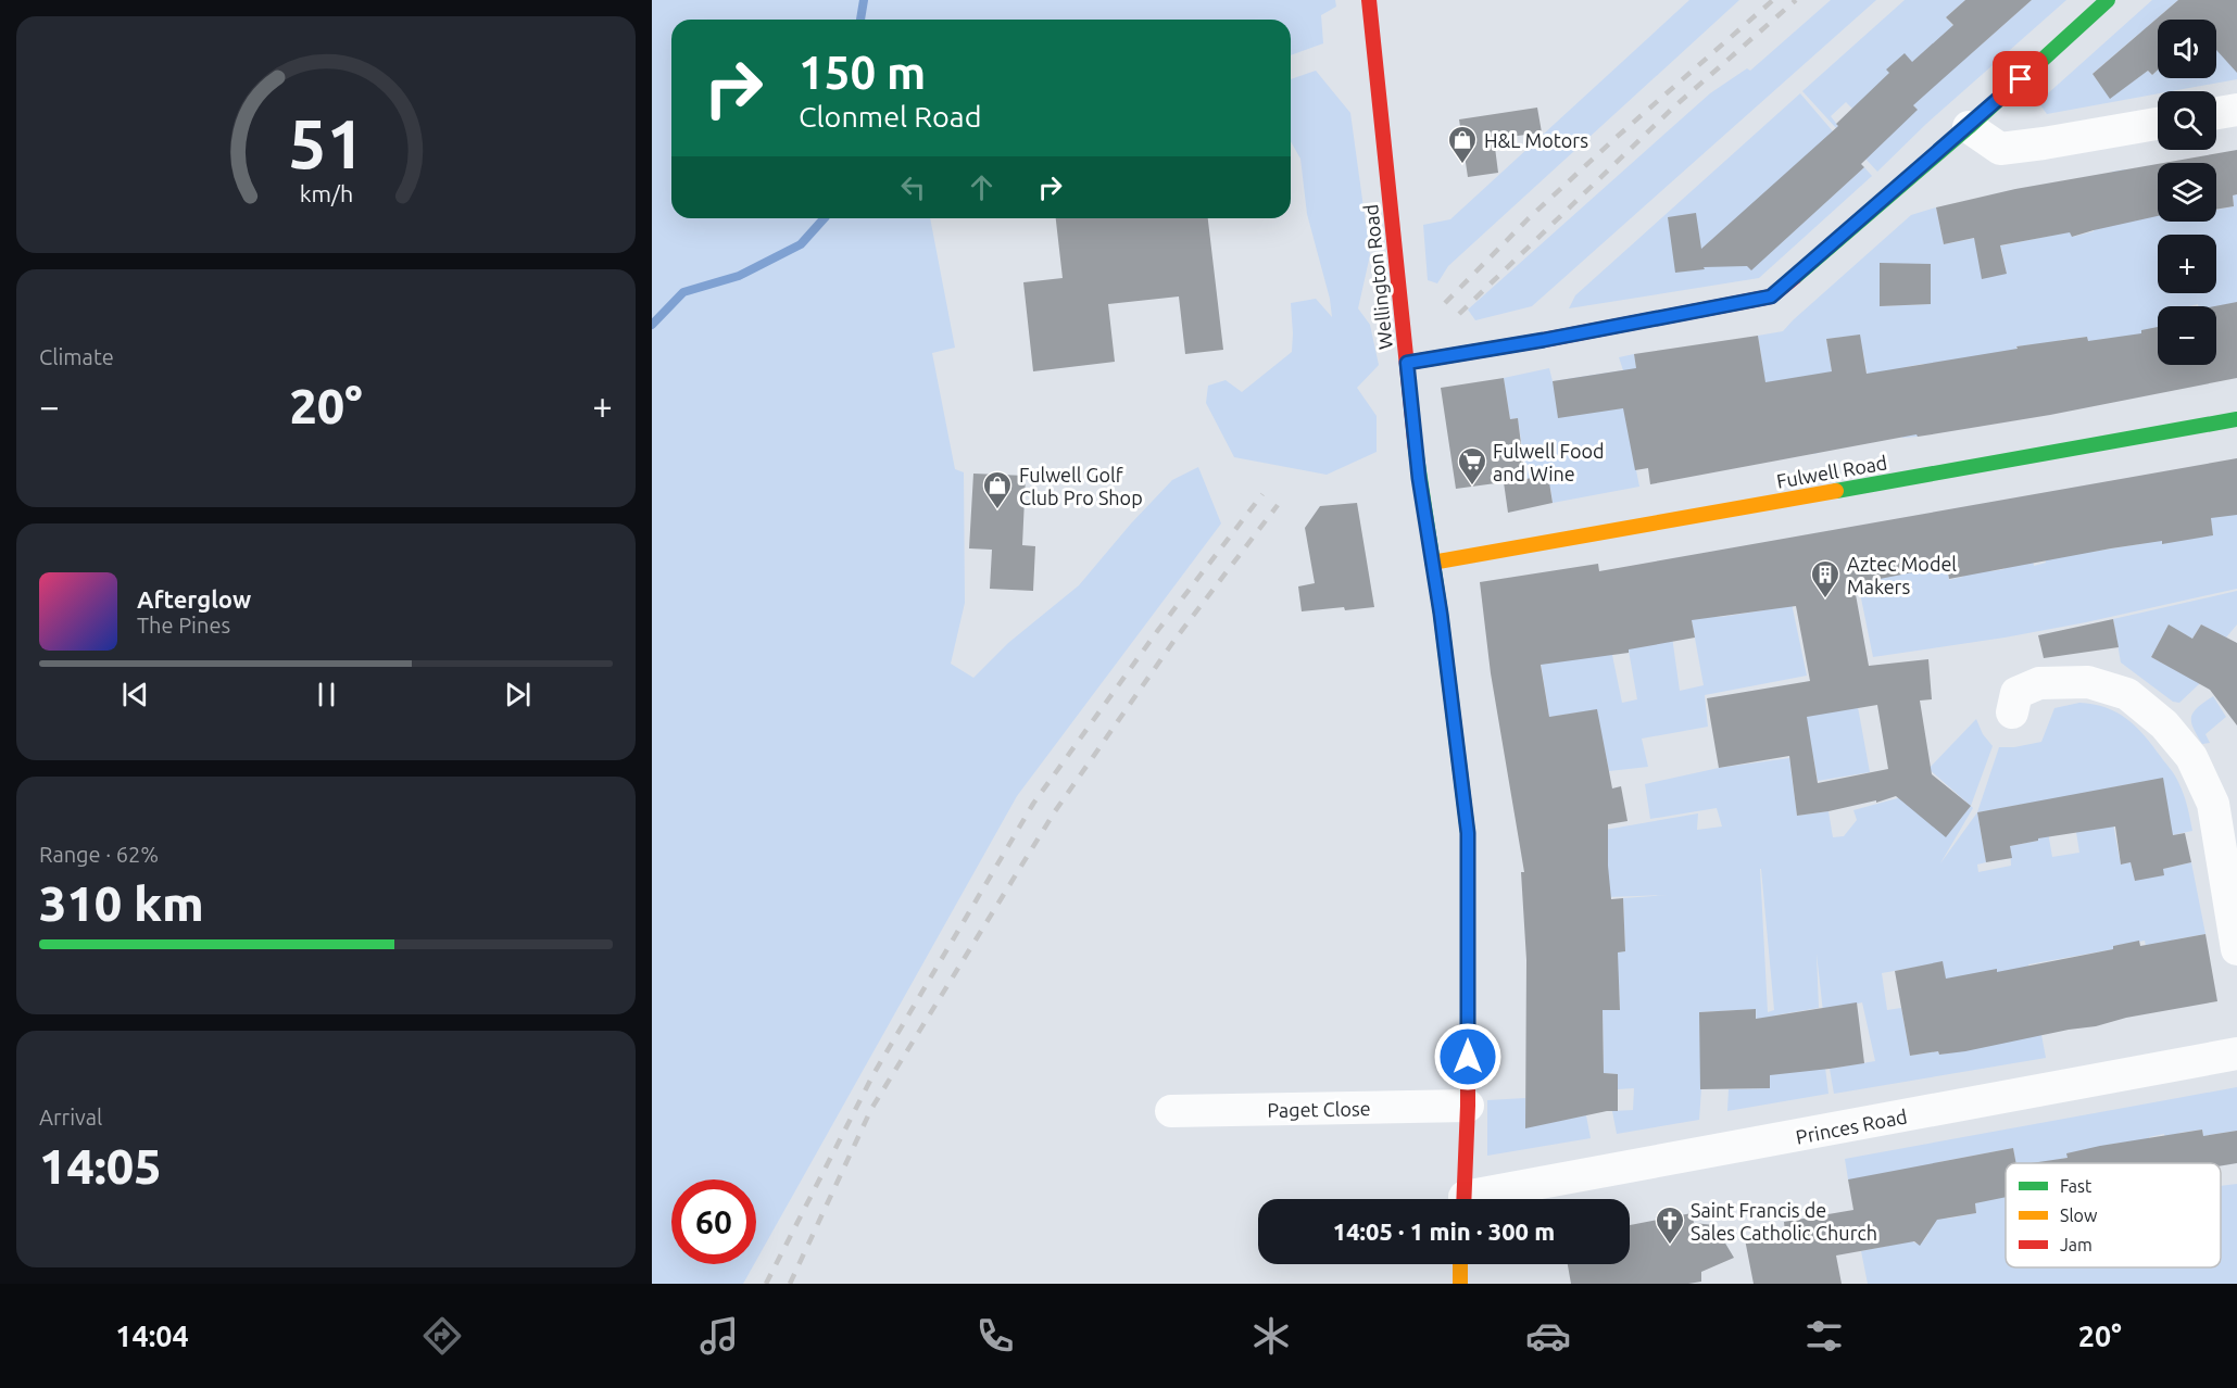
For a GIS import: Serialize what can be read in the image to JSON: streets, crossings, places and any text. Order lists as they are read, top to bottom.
{
  "streets": {
    "street": [
      "Wellington Road",
      "Fulwell Road",
      "Paget Close",
      "Princes Road"
    ]
  },
  "crossings": [
    ["Wellington Road", "Fulwell Road"],
    ["Wellington Road", "Paget Close"]
  ],
  "places": {
    "shop": ["H&L Motors", "Fulwell Golf Club Pro Shop"],
    "supermarket": ["Fulwell Food and Wine"],
    "building": ["Aztec Model Makers"],
    "church": ["Saint Francis de Sales Catholic Church"]
  },
  "legend": ["Fast", "Slow", "Jam"],
  "page": {
    "map_buttons": ["+", "−"],
    "turn": ["150 m", "Clonmel Road"],
    "tile": [
      "Climate",
      ["Range · 62%", "310 km"],
      ["Arrival", "14:05"]
    ],
    "heat": ["−", "20°", "+"],
    "song": ["Afterglow", "The Pines"],
    "limit": "60",
    "trip": "14:05 · 1 min · 300 m",
    "tabs": ["14:04", "20°"],
    "gauge": ["51", "km/h"]
  }
}
